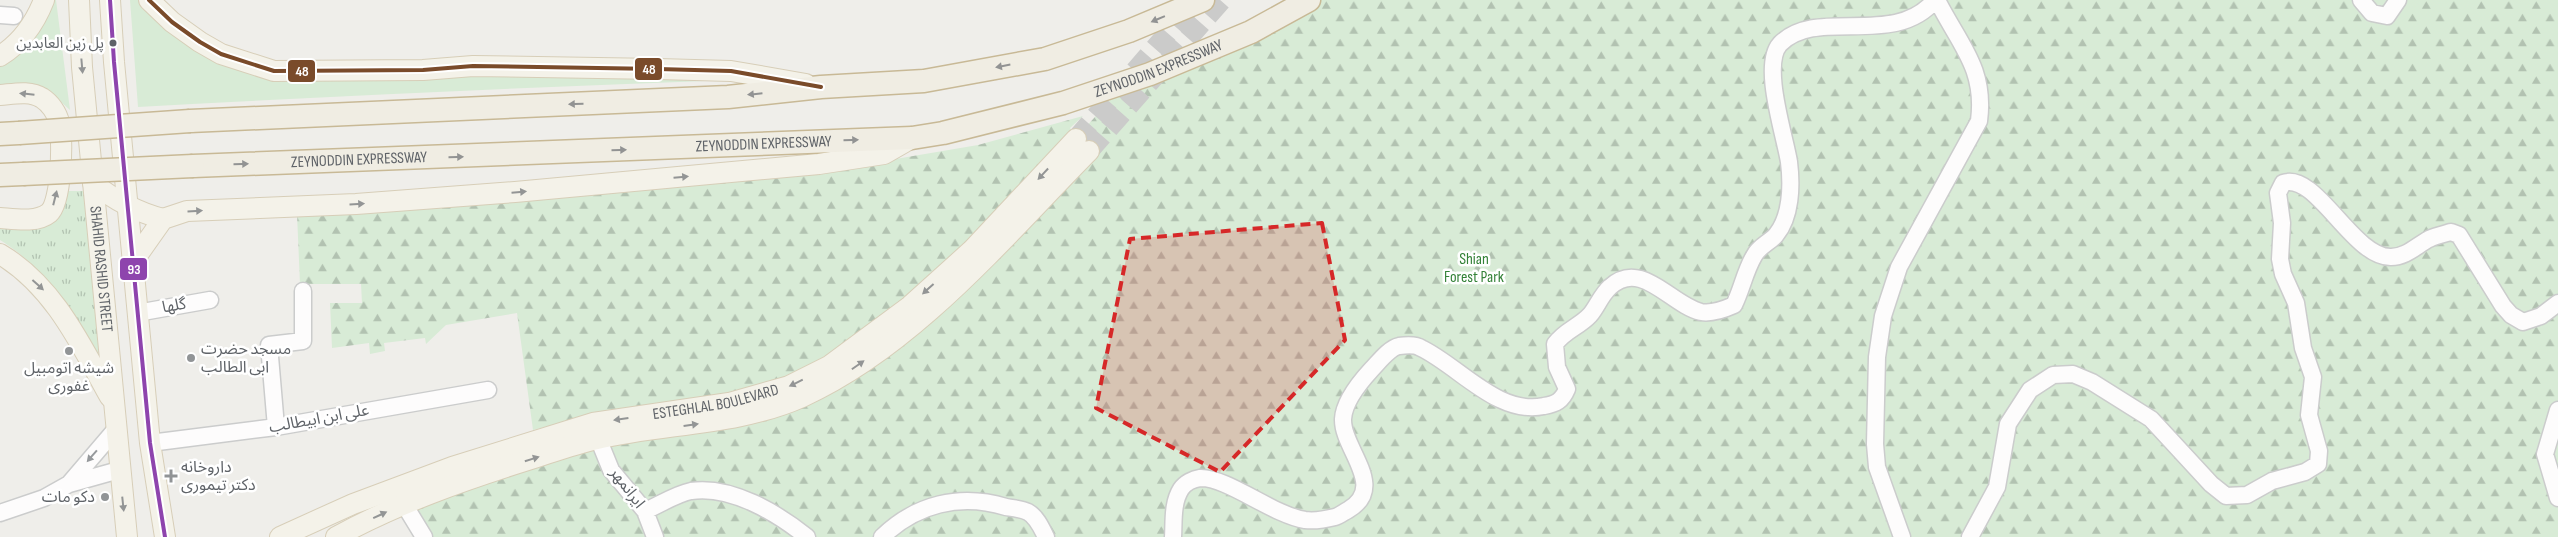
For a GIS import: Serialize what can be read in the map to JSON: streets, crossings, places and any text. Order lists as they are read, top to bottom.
{
  "streets": {
    "highway": ["ZEYNODDIN EXPRESSWAY"],
    "main road": ["SHAHID RASHID STREET", "ESTEGHLAL BOULEVARD"],
    "street": ["گلها", "علی ابن ابیطالب", "ایرانمهر"]
  },
  "crossings": [
    ["SHAHID RASHID STREET", "گلها"],
    ["SHAHID RASHID STREET", "علی ابن ابیطالب"],
    ["ESTEGHLAL BOULEVARD", "ایرانمهر"]
  ],
  "parks": ["Shian Forest Park"],
  "places": {
    "other": [
      "پل زین العابدین",
      "شیشه اتومبیل غفوری",
      "مسجد حضرت ابی الطالب",
      "دکو مات"
    ],
    "health": ["داروخانه دکتر تیموری"]
  },
  "lines": ["transit line 93", "transit line 48"]
}
